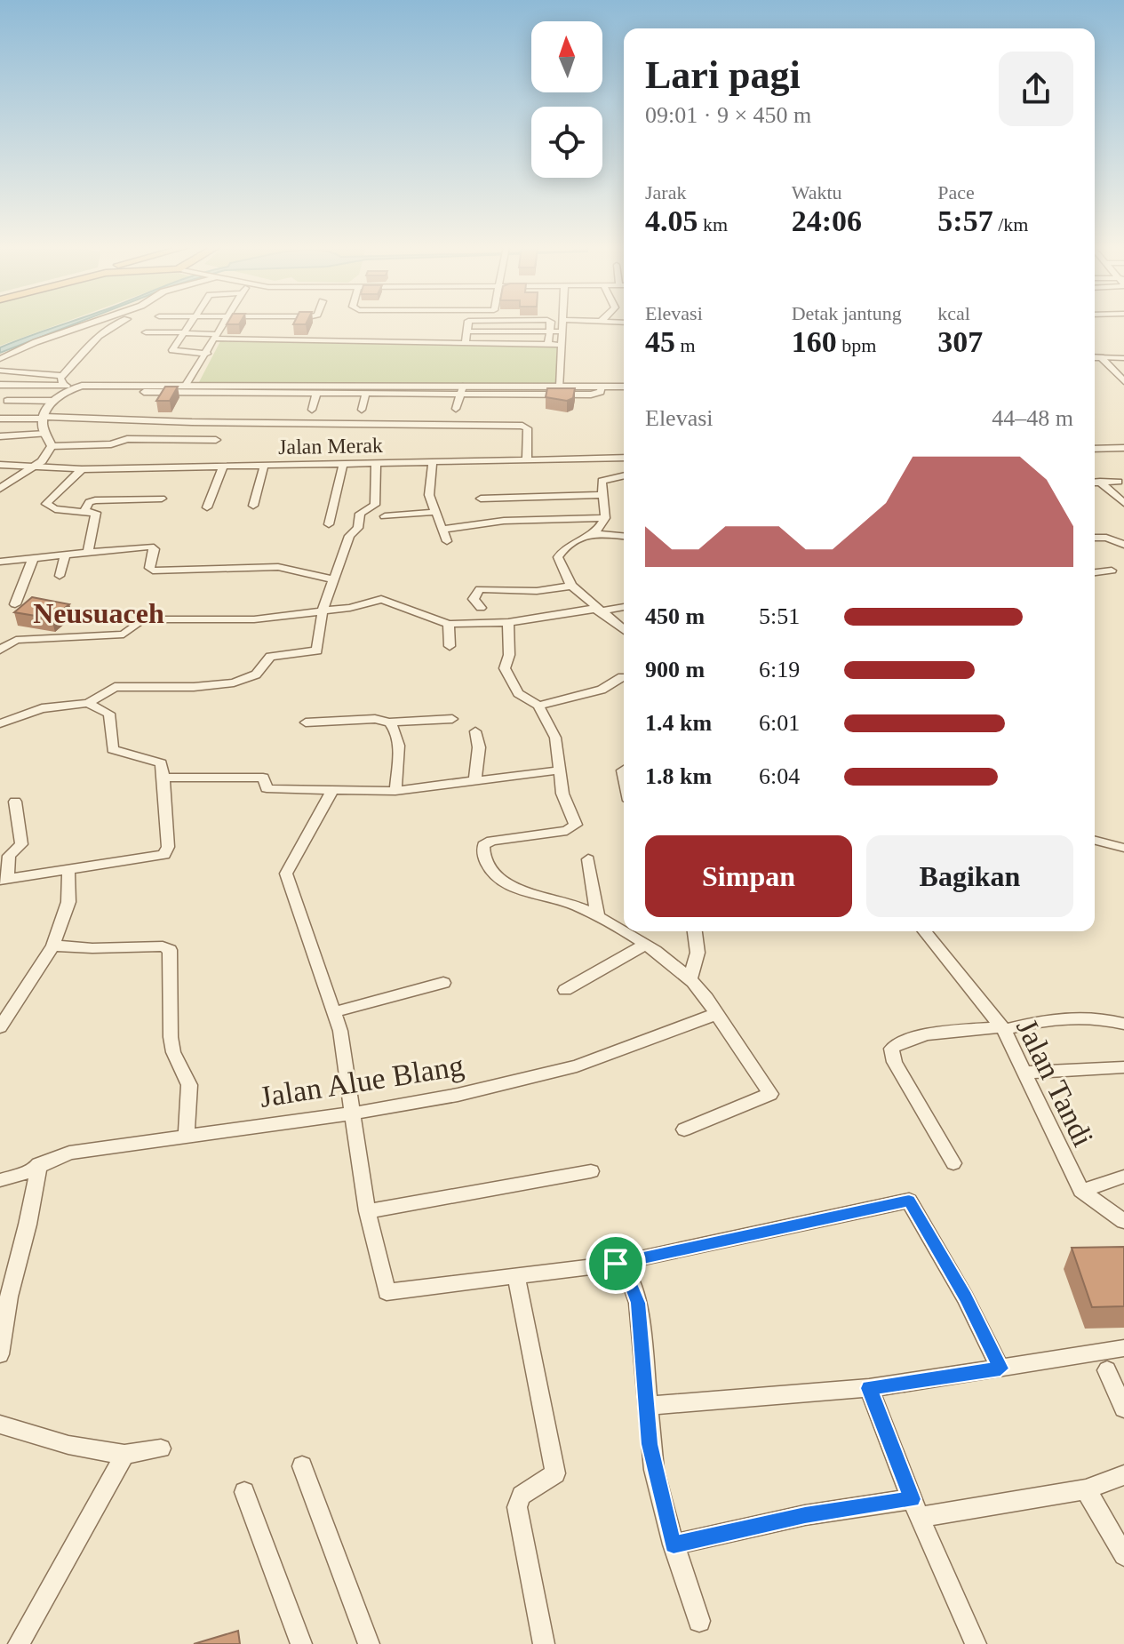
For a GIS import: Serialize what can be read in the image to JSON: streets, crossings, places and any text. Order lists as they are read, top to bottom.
{
  "streets": {
    "street": ["Jalan Merak", "Jalan Alue Blang", "Jalan Tandi"]
  },
  "districts": ["Neusuaceh"],
  "north": "top",
  "page": {
    "heading": ["Lari pagi", "09:01 · 9 × 450 m"],
    "stats": [
      ["Jarak", "4.05 km"],
      ["Waktu", "24:06"],
      ["Pace", "5:57 /km"],
      ["Elevasi", "45 m"],
      ["Detak jantung", "160 bpm"],
      ["kcal", "307"]
    ],
    "chart": ["Elevasi", "44–48 m"],
    "list": [
      {
        "name": "450 m",
        "note": "5:51"
      },
      {
        "name": "900 m",
        "note": "6:19"
      },
      {
        "name": "1.4 km",
        "note": "6:01"
      },
      {
        "name": "1.8 km",
        "note": "6:04"
      }
    ],
    "buttons": ["Simpan", "Bagikan"]
  }
}
